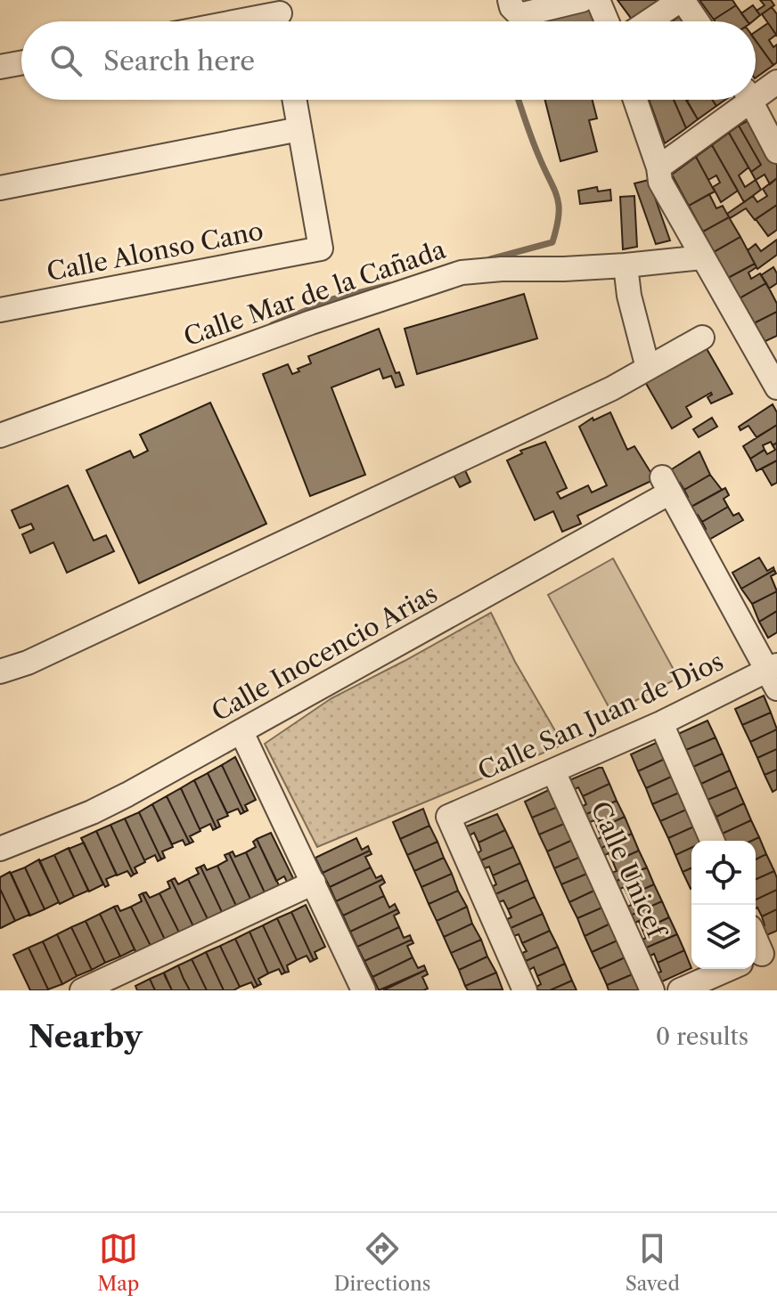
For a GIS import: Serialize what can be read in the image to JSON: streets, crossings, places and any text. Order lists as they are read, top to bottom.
{
  "streets": {
    "street": [
      "Calle Alonso Cano",
      "Calle Mar de la Cañada",
      "Calle Inocencio Arias",
      "Calle San Juan de Dios",
      "Calle Unicef"
    ]
  },
  "crossings": [
    ["Calle Inocencio Arias", "Calle San Juan de Dios"],
    ["Calle San Juan de Dios", "Calle Unicef"]
  ],
  "page": {
    "search": "Search here",
    "heading": ["Nearby", "0 results"],
    "nav": ["Map", "Directions", "Saved"]
  }
}
